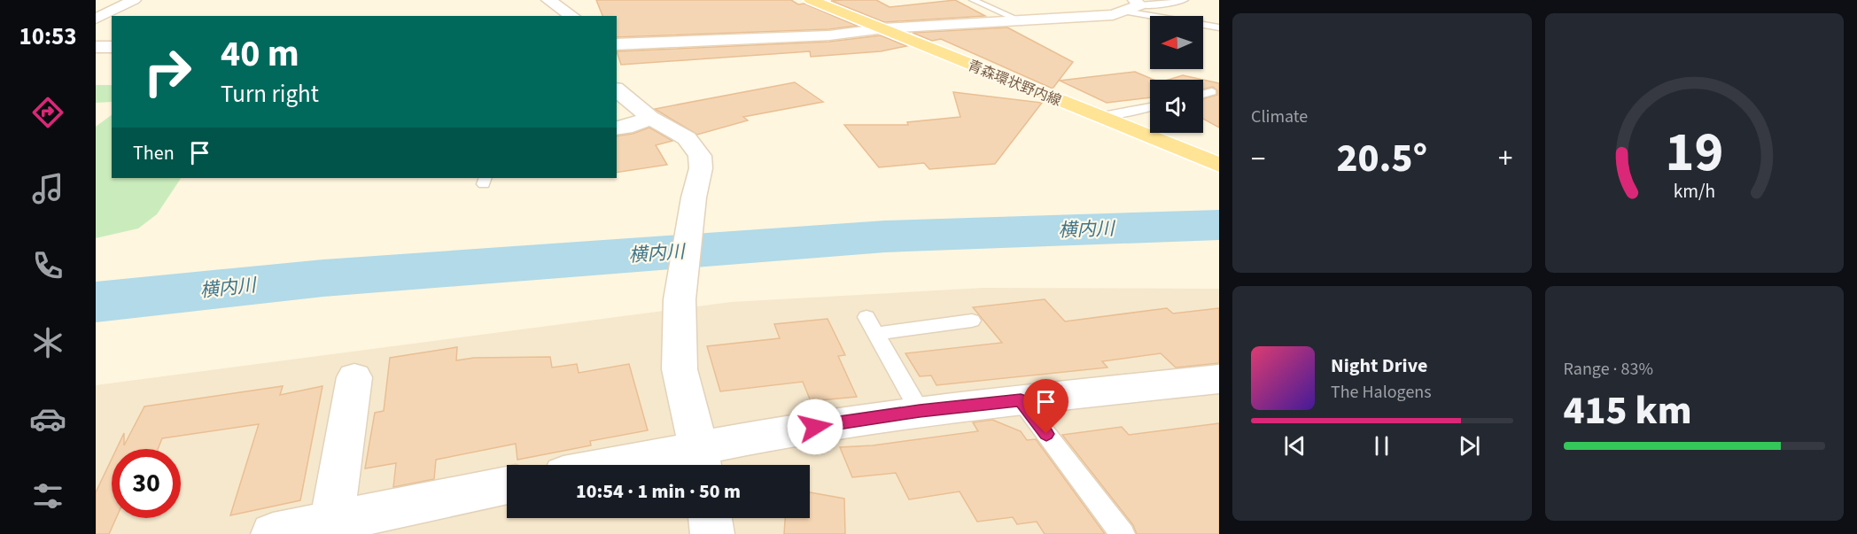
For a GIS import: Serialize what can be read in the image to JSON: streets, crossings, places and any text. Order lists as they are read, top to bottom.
{
  "streets": {
    "main road": ["青森環状野内線"]
  },
  "water": ["横内川"],
  "north": "left",
  "page": {
    "tabs": "10:53",
    "tile": [
      "Climate",
      ["Range · 83%", "415 km"]
    ],
    "turn": ["40 m", "Turn right"],
    "then": "Then",
    "heat": ["−", "20.5°", "+"],
    "song": ["Night Drive", "The Halogens"],
    "limit": "30",
    "trip": "10:54 · 1 min · 50 m",
    "gauge": ["19", "km/h"]
  }
}
